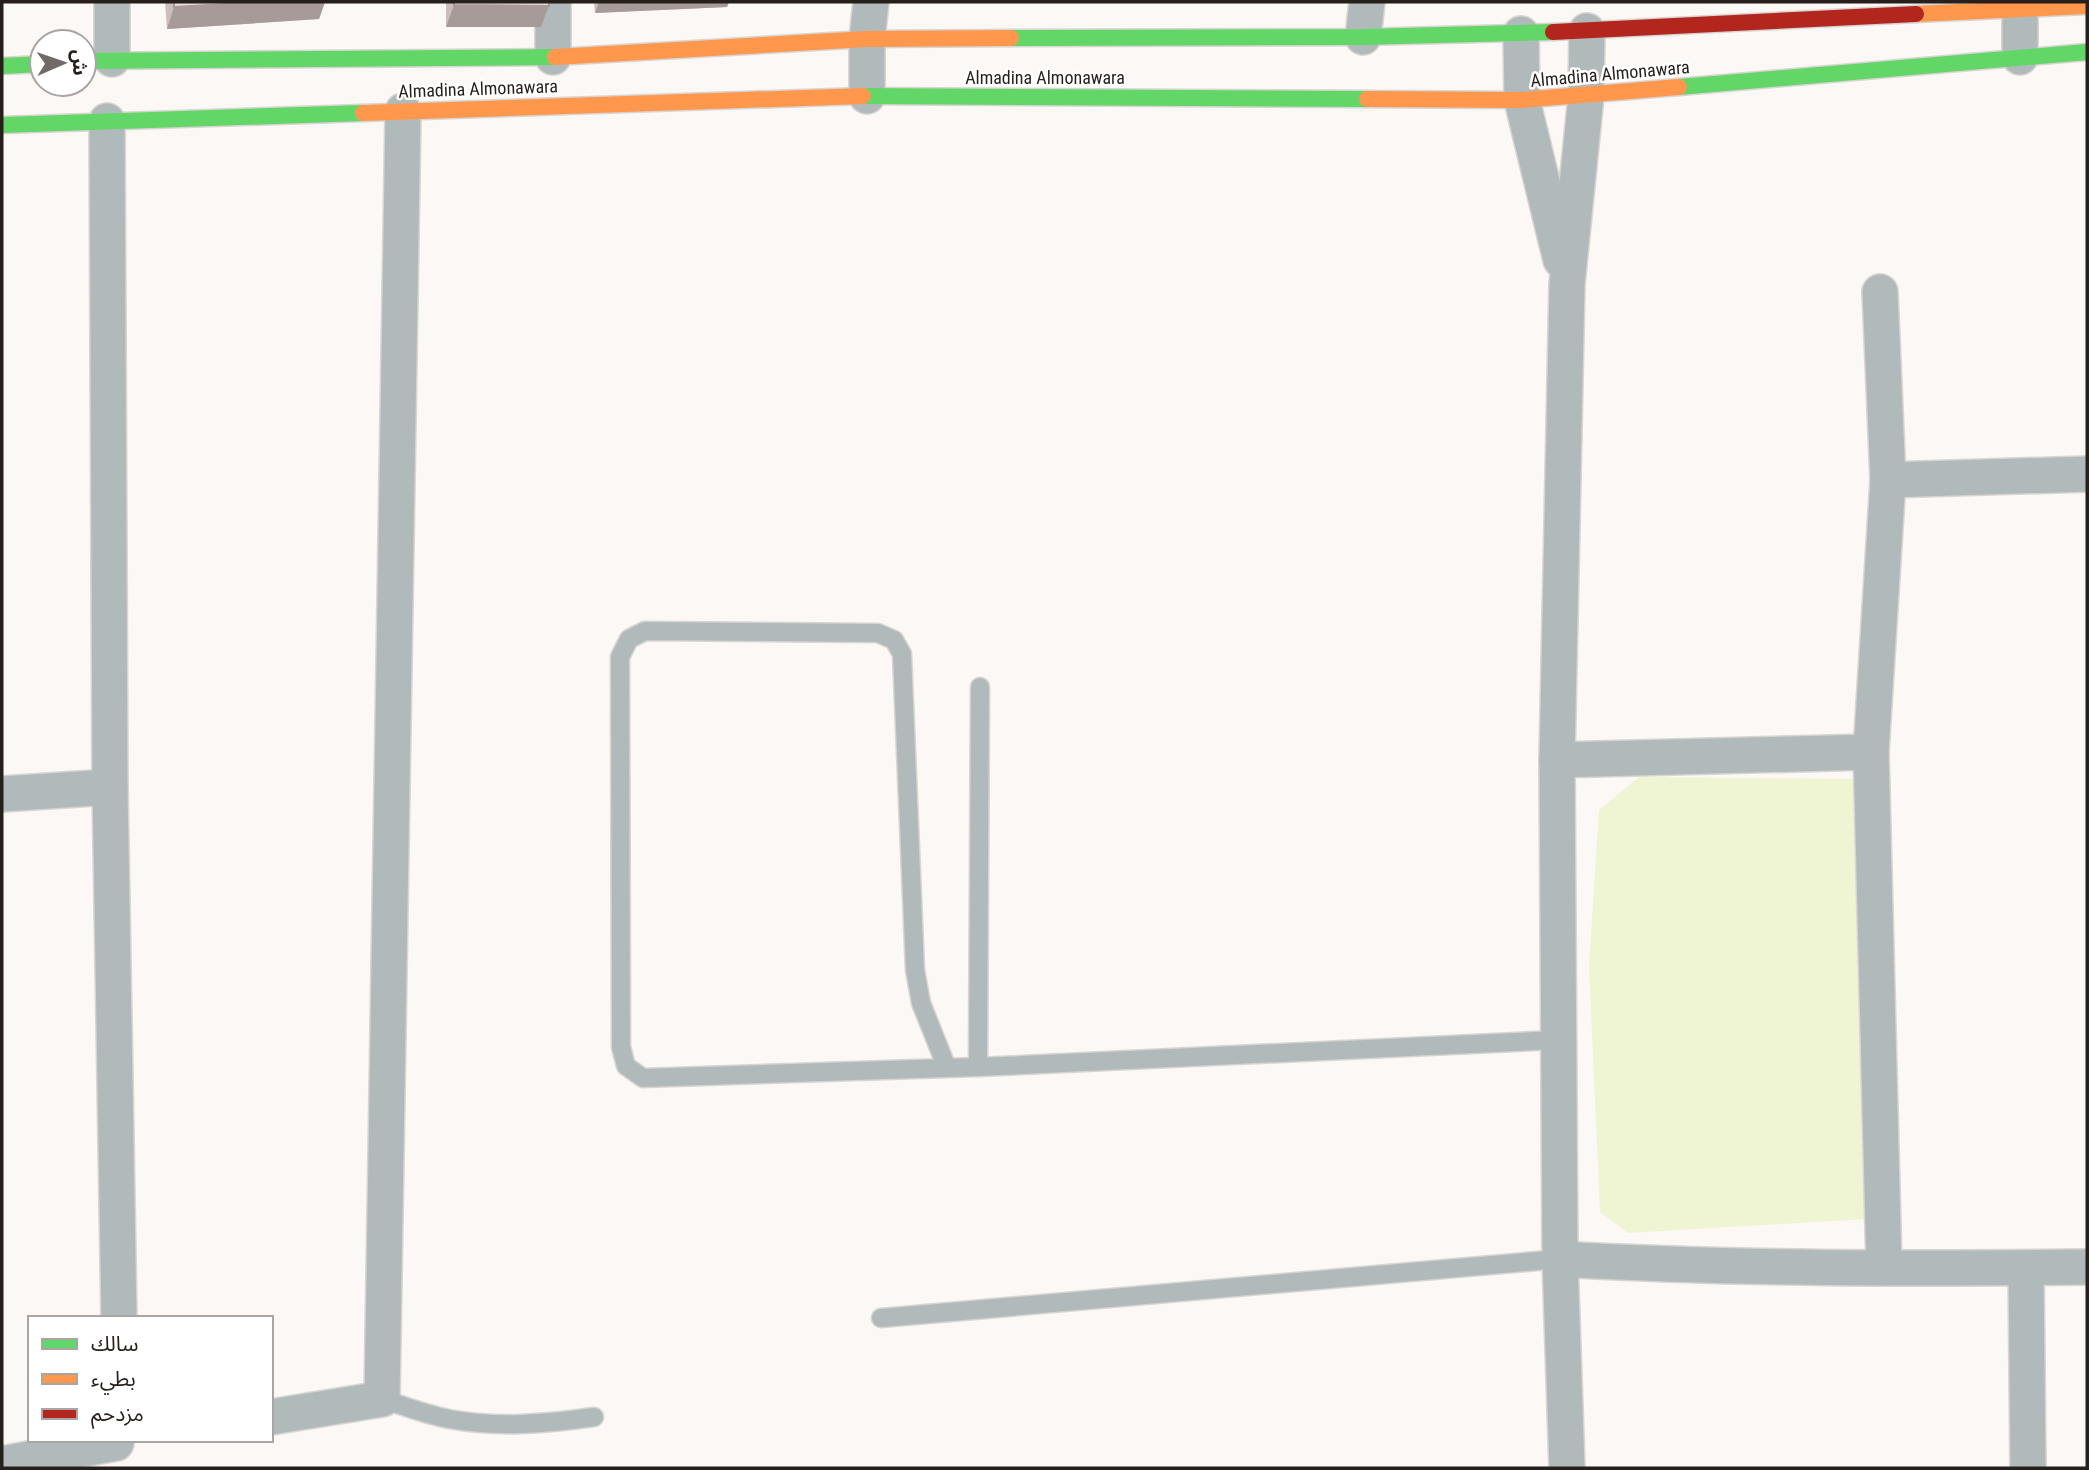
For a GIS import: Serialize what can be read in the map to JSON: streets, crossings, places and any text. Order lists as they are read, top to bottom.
{
  "streets": {
    "main road": ["Almadina Almonawara"]
  },
  "legend": ["سالك", "بطيء", "مزدحم"],
  "north": "right"
}
